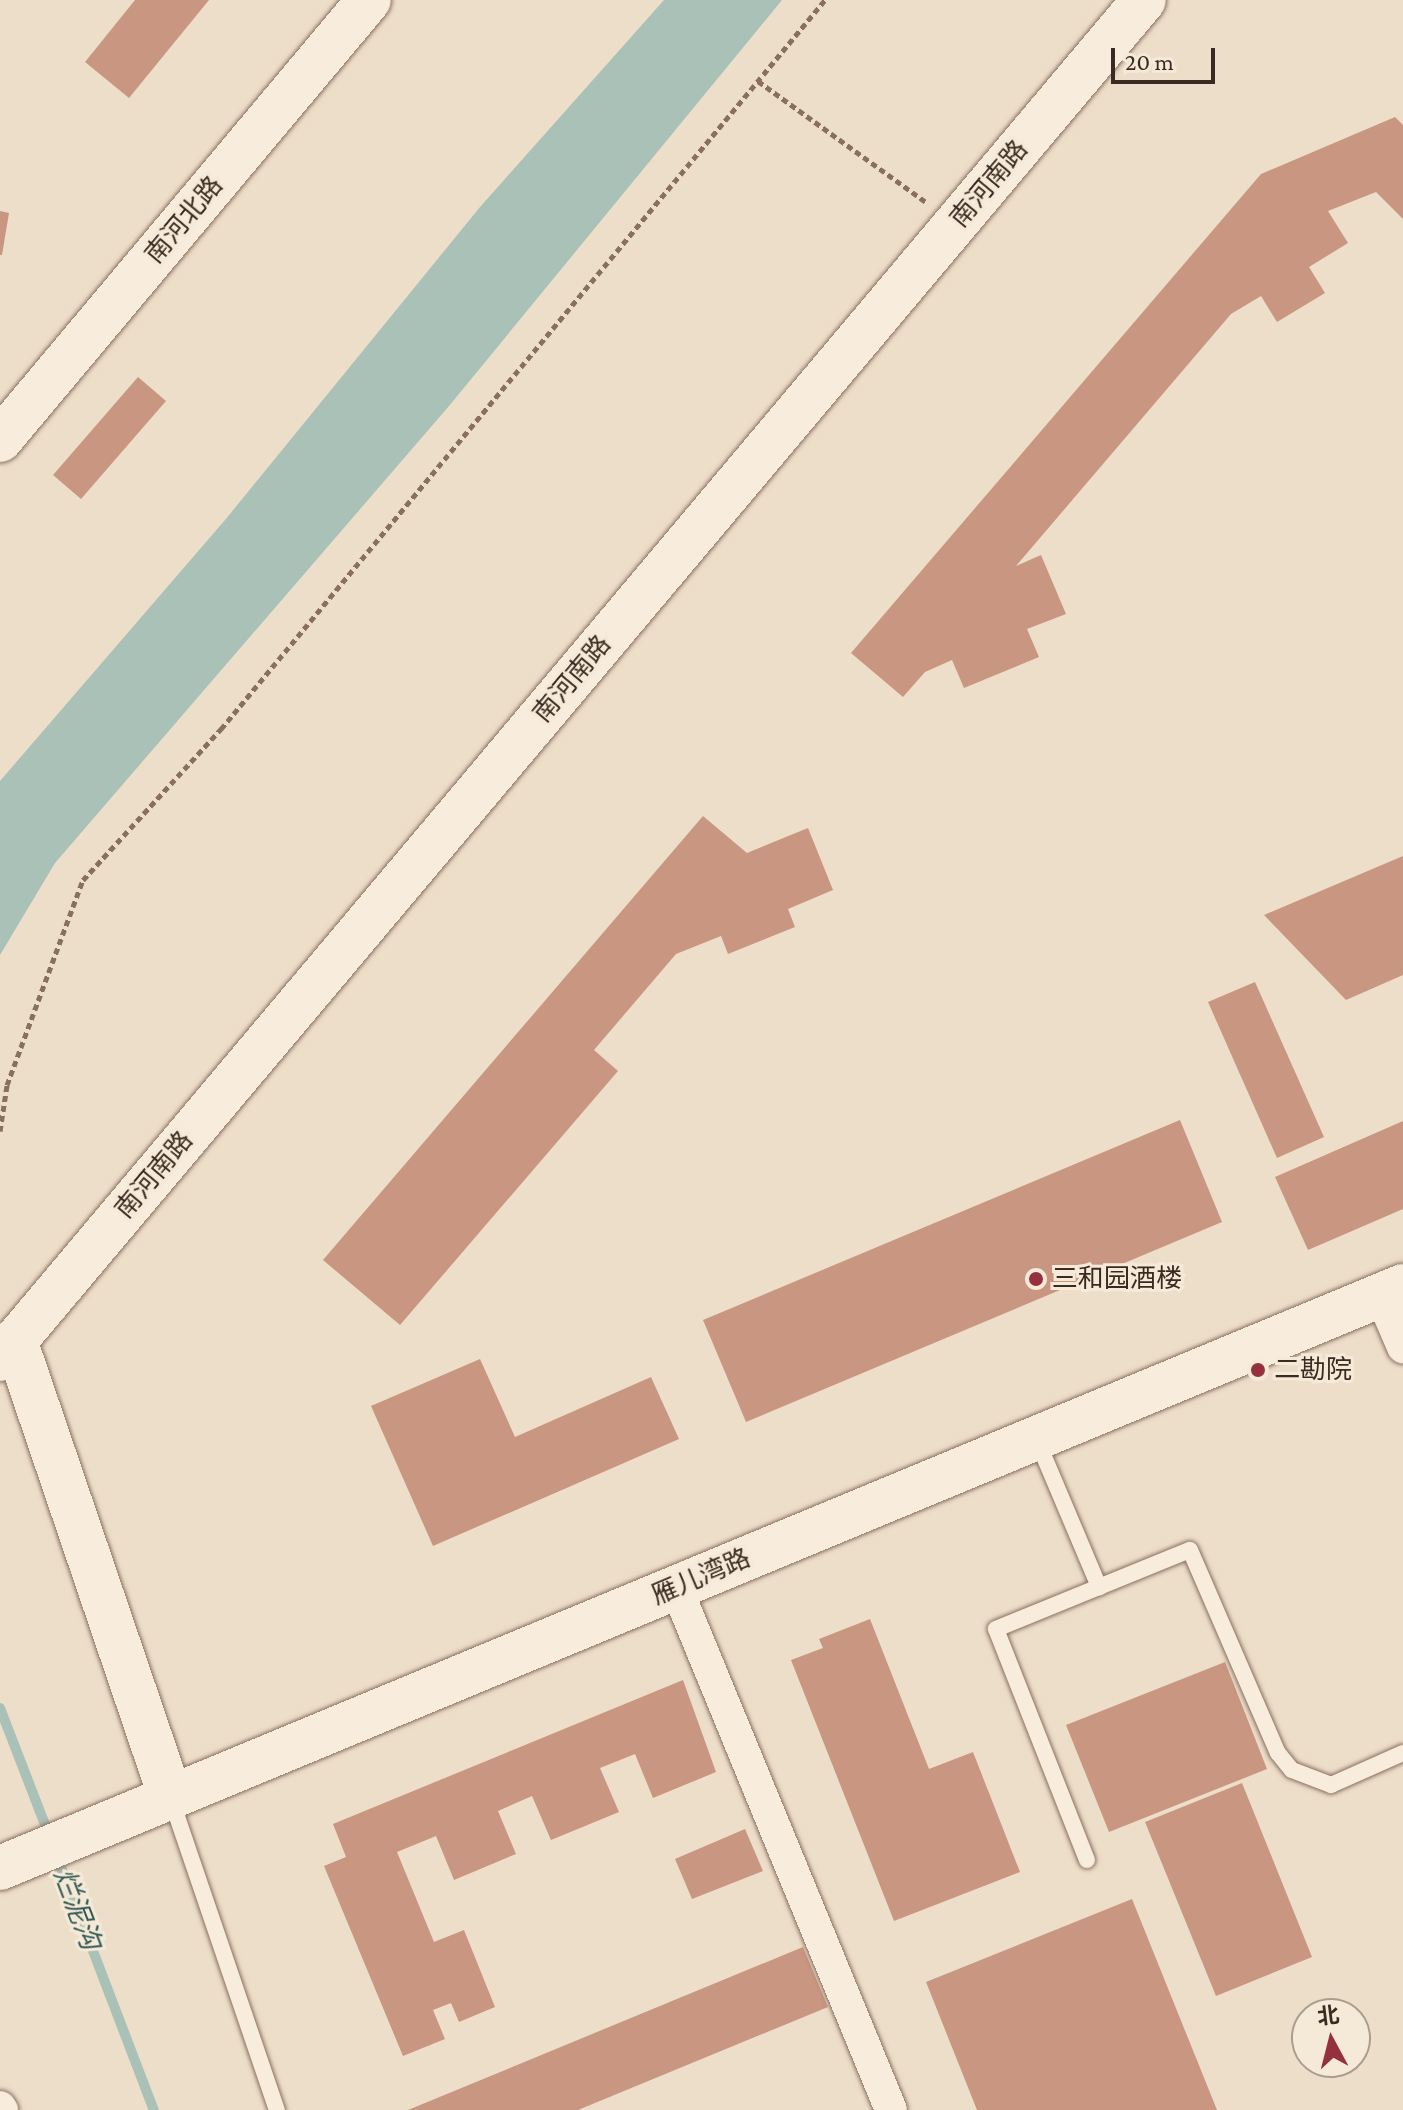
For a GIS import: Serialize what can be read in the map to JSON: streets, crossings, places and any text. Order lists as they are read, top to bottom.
{
  "streets": {
    "street": ["南河南路", "南河北路", "雁儿湾路"]
  },
  "water": ["烂泥沟"],
  "places": ["三和园酒楼", "二勘院"],
  "scale_bar": "20 m",
  "north": "top"
}
